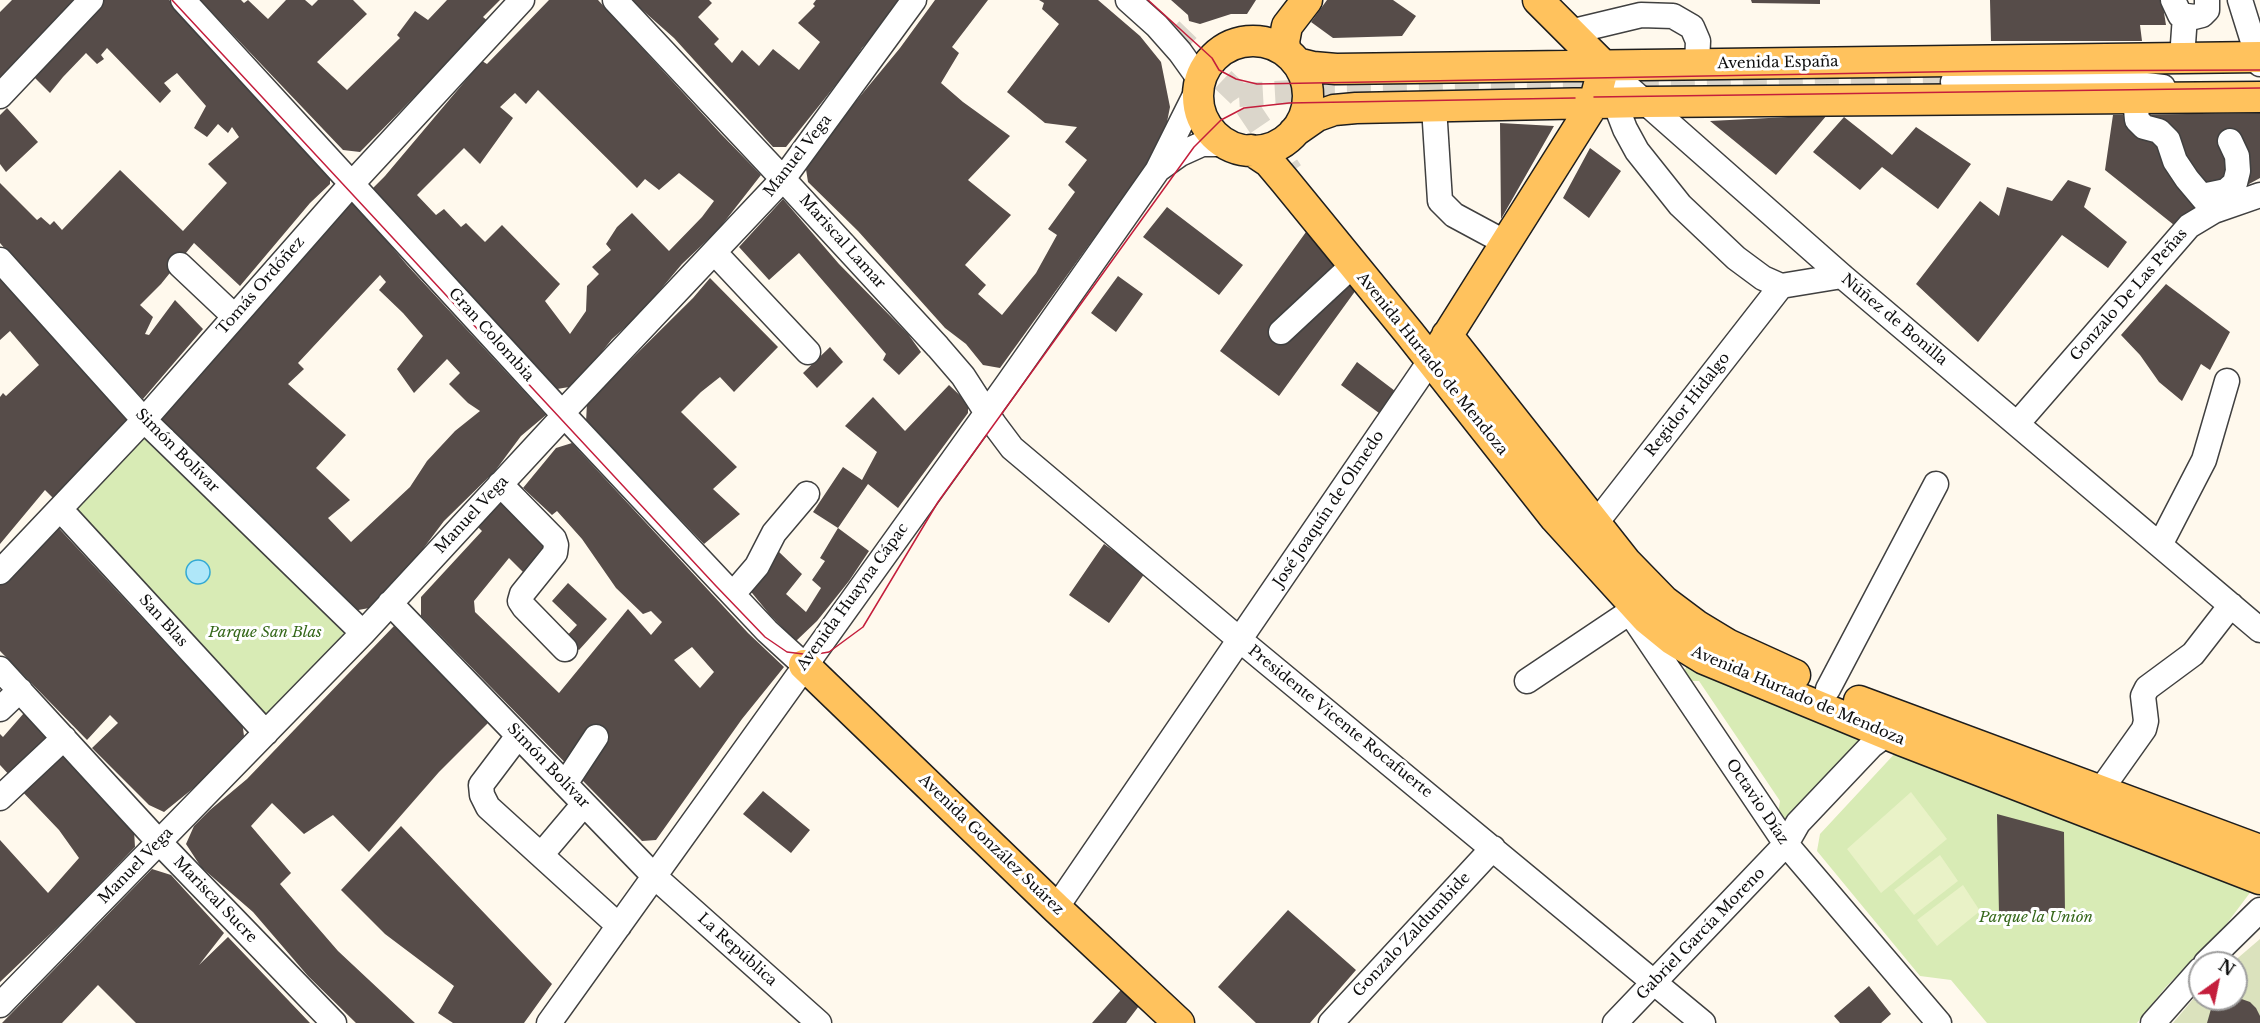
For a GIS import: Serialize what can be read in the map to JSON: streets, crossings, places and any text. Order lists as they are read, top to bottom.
{
  "streets": {
    "main road": [
      "Avenida España",
      "Núñez de Bonilla",
      "Avenida Hurtado de Mendoza",
      "José Joaquín de Olmedo",
      "Avenida González Suárez"
    ],
    "street": [
      "Manuel Vega",
      "Mariscal Lamar",
      "Tomás Ordóñez",
      "Gonzalo De Las Peñas",
      "Gran Colombia",
      "Regidor Hidalgo",
      "Simón Bolívar",
      "Avenida Huayna Cápac",
      "San Blas",
      "Presidente Vicente Rocafuerte",
      "Octavio Díaz",
      "Mariscal Sucre",
      "Gabriel García Moreno",
      "Gonzalo Zaldumbide",
      "La República"
    ]
  },
  "crossings": [
    ["Avenida España", "Núñez de Bonilla"],
    ["Avenida España", "Avenida Hurtado de Mendoza"],
    ["Avenida España", "José Joaquín de Olmedo"],
    ["Manuel Vega", "Mariscal Lamar"],
    ["Manuel Vega", "Gran Colombia"],
    ["Manuel Vega", "Simón Bolívar"],
    ["Manuel Vega", "San Blas"],
    ["Manuel Vega", "Mariscal Sucre"],
    ["Mariscal Lamar", "Avenida Huayna Cápac"],
    ["Mariscal Lamar", "Presidente Vicente Rocafuerte"],
    ["Tomás Ordóñez", "Gran Colombia"],
    ["Tomás Ordóñez", "Simón Bolívar"],
    ["Tomás Ordóñez", "San Blas"],
    ["Gonzalo De Las Peñas", "Núñez de Bonilla"],
    ["Núñez de Bonilla", "José Joaquín de Olmedo"],
    ["Gran Colombia", "Avenida Huayna Cápac"],
    ["Gran Colombia", "Avenida González Suárez"],
    ["Avenida Hurtado de Mendoza", "Regidor Hidalgo"],
    ["Avenida Hurtado de Mendoza", "José Joaquín de Olmedo"],
    ["Avenida Hurtado de Mendoza", "Octavio Díaz"],
    ["Avenida Hurtado de Mendoza", "Gabriel García Moreno"],
    ["Simón Bolívar", "Avenida Huayna Cápac"],
    ["Simón Bolívar", "La República"],
    ["José Joaquín de Olmedo", "Presidente Vicente Rocafuerte"],
    ["José Joaquín de Olmedo", "Avenida González Suárez"],
    ["Avenida Huayna Cápac", "Presidente Vicente Rocafuerte"],
    ["Avenida Huayna Cápac", "Avenida González Suárez"],
    ["Avenida Huayna Cápac", "La República"],
    ["Presidente Vicente Rocafuerte", "Gabriel García Moreno"],
    ["Presidente Vicente Rocafuerte", "Gonzalo Zaldumbide"],
    ["Octavio Díaz", "Gabriel García Moreno"]
  ],
  "parks": ["Parque San Blas", "Parque la Unión"],
  "north": "top right"
}
